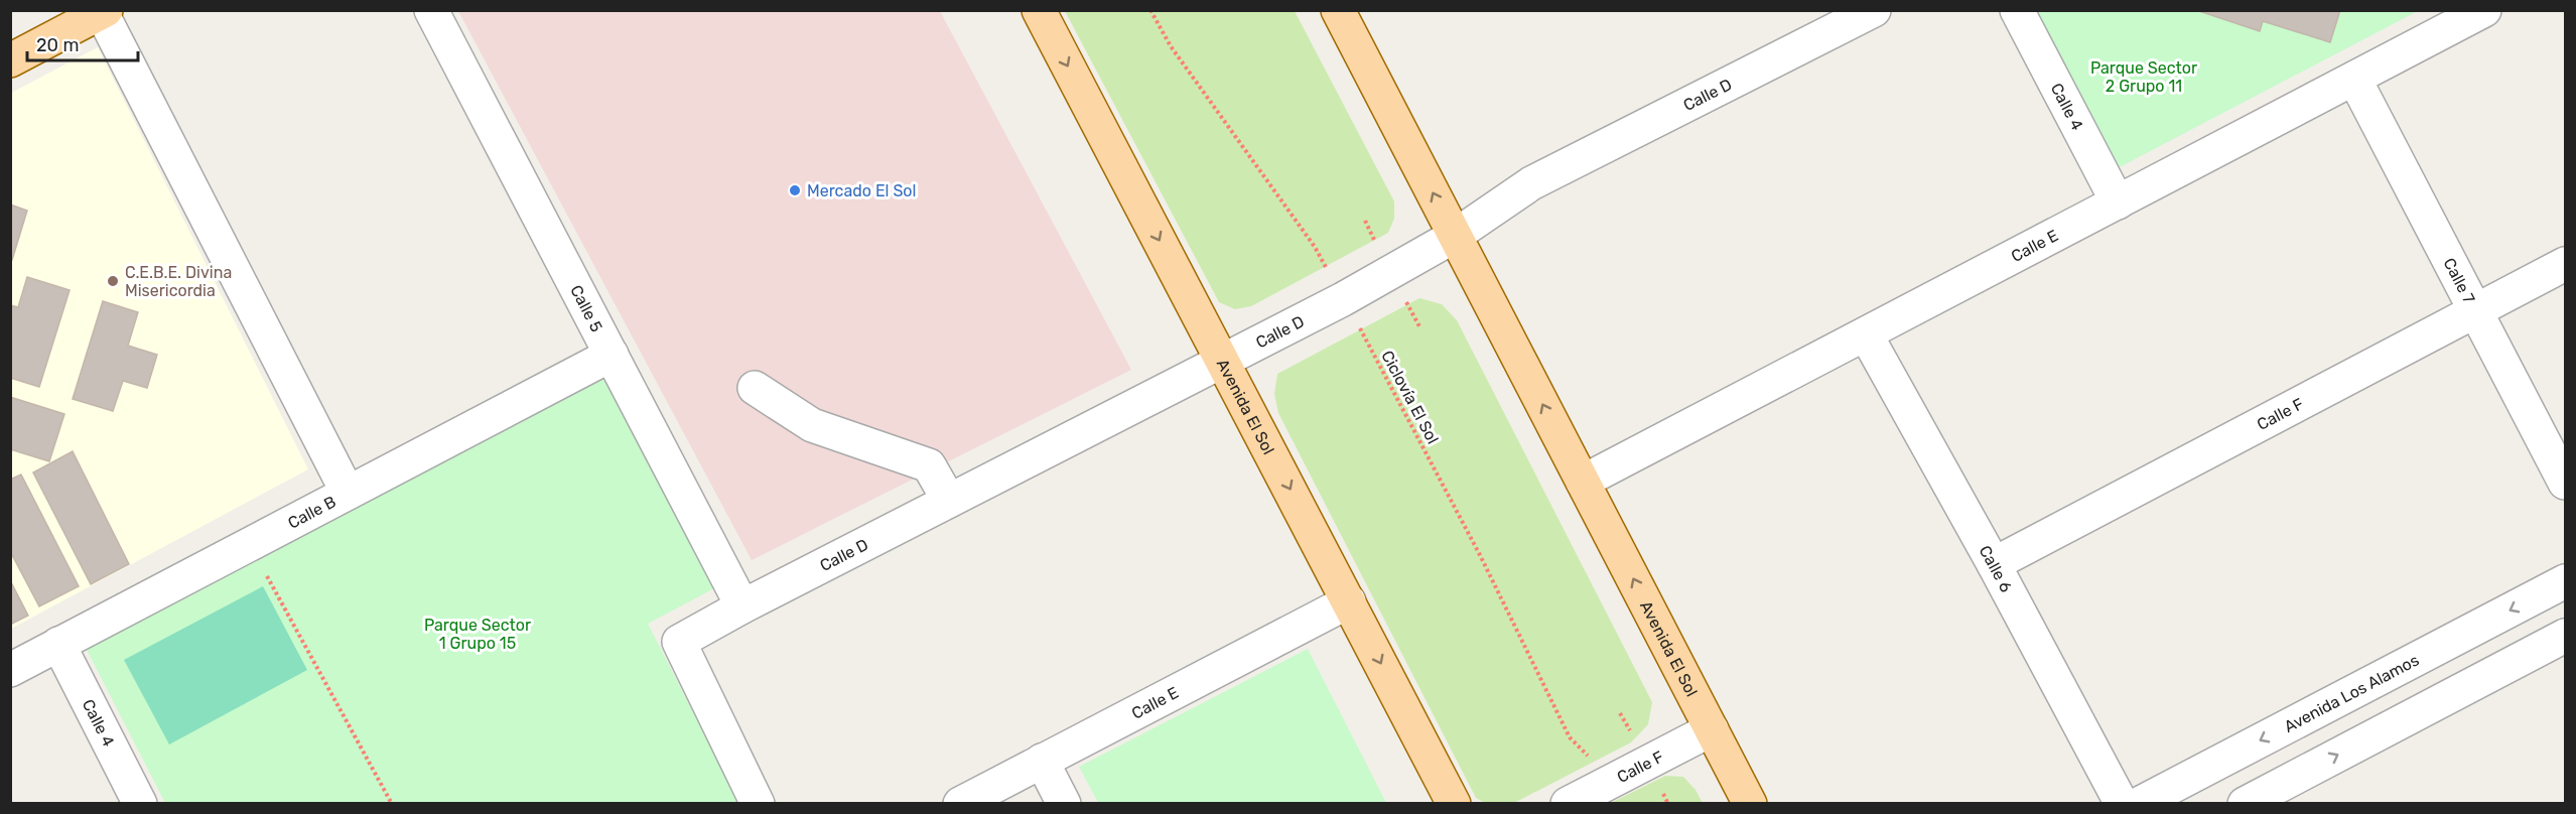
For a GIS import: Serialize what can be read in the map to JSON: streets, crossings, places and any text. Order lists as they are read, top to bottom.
{
  "streets": {
    "main road": ["Avenida El Sol"],
    "street": [
      "Calle D",
      "Calle 4",
      "Calle E",
      "Calle 7",
      "Calle 5",
      "Calle F",
      "Calle B",
      "Calle 6",
      "Avenida Los Alamos"
    ],
    "path": ["Ciclovía El Sol"]
  },
  "crossings": [
    ["Calle D", "Calle 5"],
    ["Calle D", "Ciclovía El Sol"],
    ["Calle D", "Avenida El Sol"],
    ["Calle 4", "Calle E"],
    ["Calle 4", "Calle B"],
    ["Calle E", "Calle 7"],
    ["Calle E", "Avenida El Sol"],
    ["Calle E", "Calle 6"],
    ["Calle 7", "Calle F"],
    ["Calle 5", "Calle B"],
    ["Ciclovía El Sol", "Calle F"],
    ["Avenida El Sol", "Calle F"],
    ["Calle F", "Calle 6"]
  ],
  "parks": ["Parque Sector 2 Grupo 11", "Parque Sector 1 Grupo 15"],
  "places": ["Mercado El Sol", "C.E.B.E. Divina Misericordia"],
  "scale_bar": "20 m"
}
